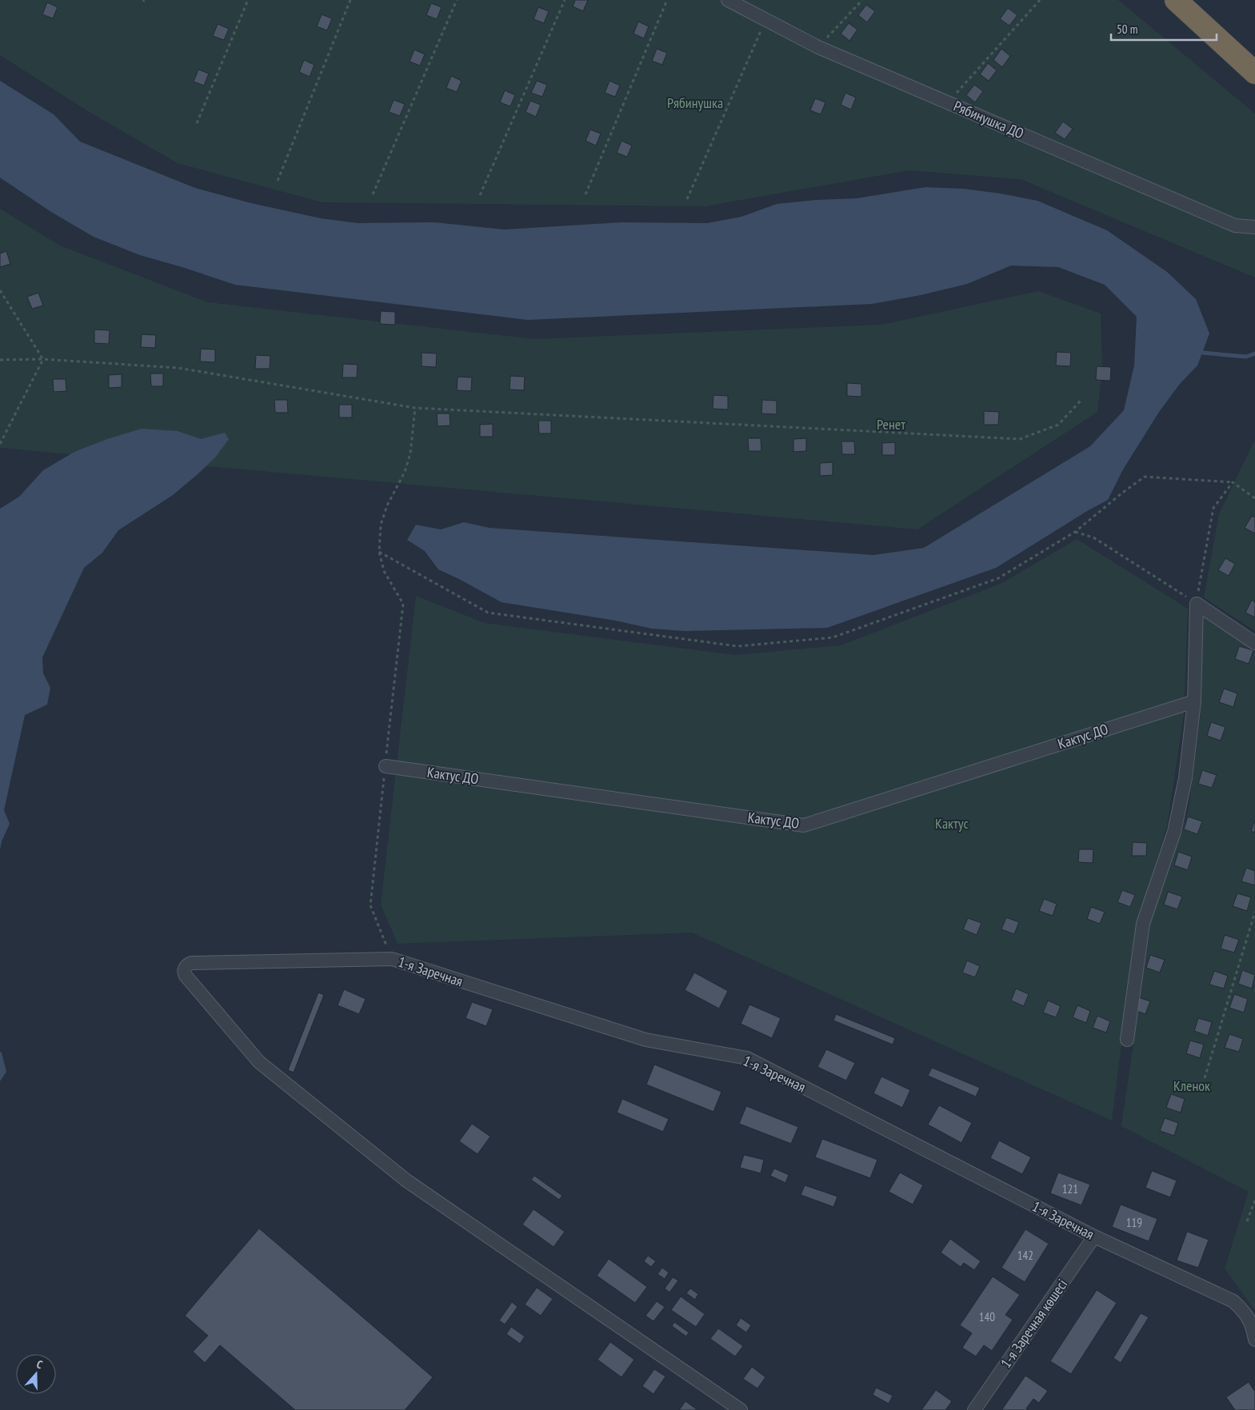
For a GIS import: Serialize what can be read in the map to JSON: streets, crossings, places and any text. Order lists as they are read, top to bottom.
{
  "streets": {
    "street": [
      "Рябинушка ДО",
      "Кактус ДО",
      "1-я Заречная",
      "1-я Заречная көшесі"
    ]
  },
  "crossings": [
    ["1-я Заречная", "1-я Заречная көшесі"]
  ],
  "parks": [
    "Рябинушка",
    "Ренет",
    "Кактус",
    "Кленок"
  ],
  "house_numbers": [
    "121",
    "119",
    "142",
    "140"
  ],
  "scale_bar": "50 m",
  "north": "top"
}
